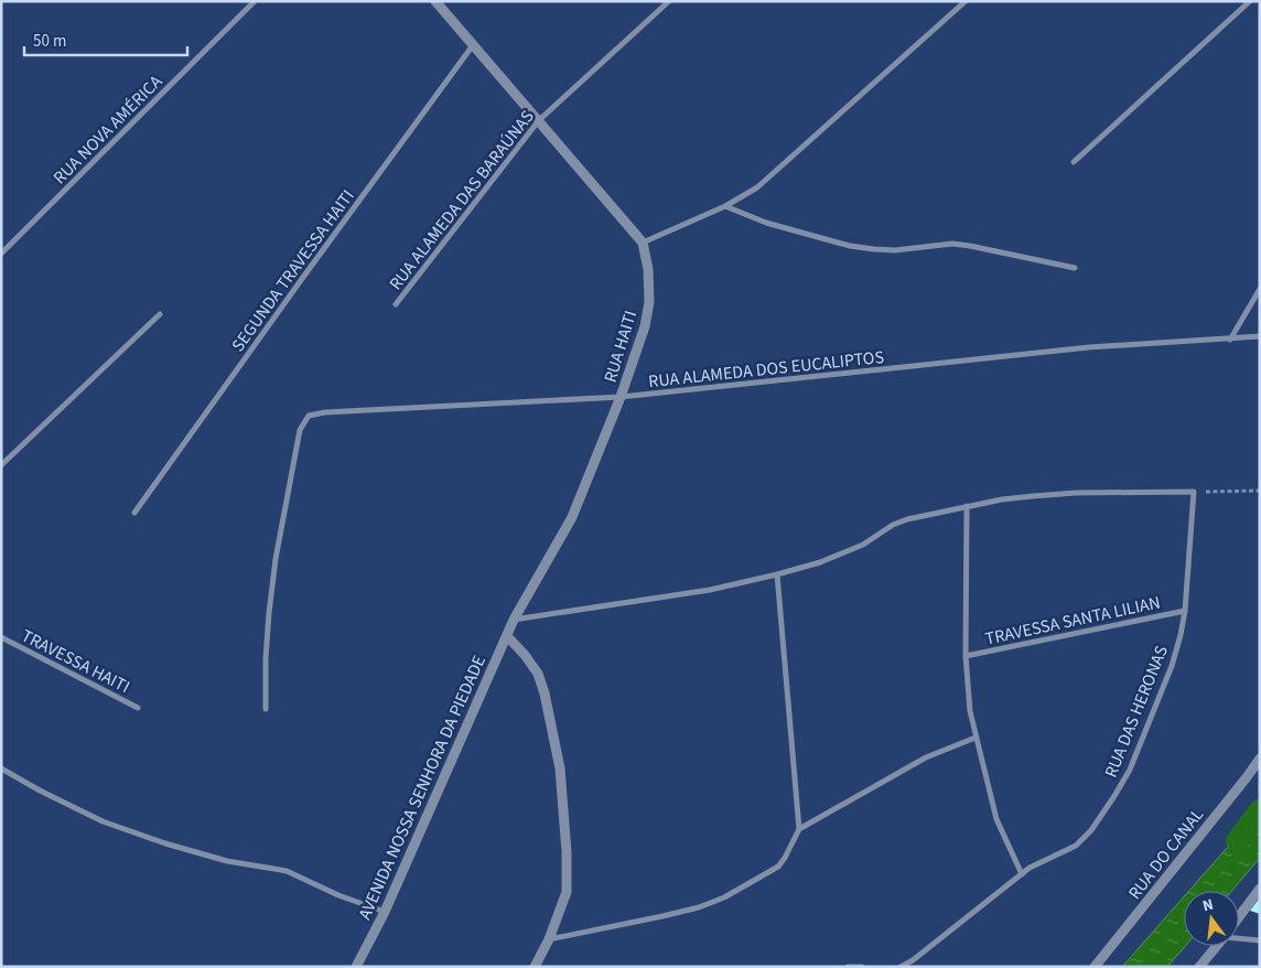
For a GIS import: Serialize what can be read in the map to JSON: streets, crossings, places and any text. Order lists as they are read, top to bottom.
{
  "streets": {
    "street": [
      "RUA NOVA AMÉRICA",
      "RUA ALAMEDA DAS BARAÚNAS",
      "SEGUNDA TRAVESSA HAITI",
      "RUA HAITI",
      "RUA ALAMEDA DOS EUCALIPTOS",
      "TRAVESSA SANTA LILIAN",
      "TRAVESSA HAITI",
      "RUA DAS HERONAS",
      "AVENIDA NOSSA SENHORA DA PIEDADE",
      "RUA DO CANAL"
    ]
  },
  "crossings": [
    ["RUA ALAMEDA DAS BARAÚNAS", "RUA HAITI"],
    ["SEGUNDA TRAVESSA HAITI", "RUA HAITI"],
    ["RUA HAITI", "RUA ALAMEDA DOS EUCALIPTOS"],
    ["RUA HAITI", "AVENIDA NOSSA SENHORA DA PIEDADE"],
    ["TRAVESSA SANTA LILIAN", "RUA DAS HERONAS"]
  ],
  "scale_bar": "50 m",
  "north": "top"
}
